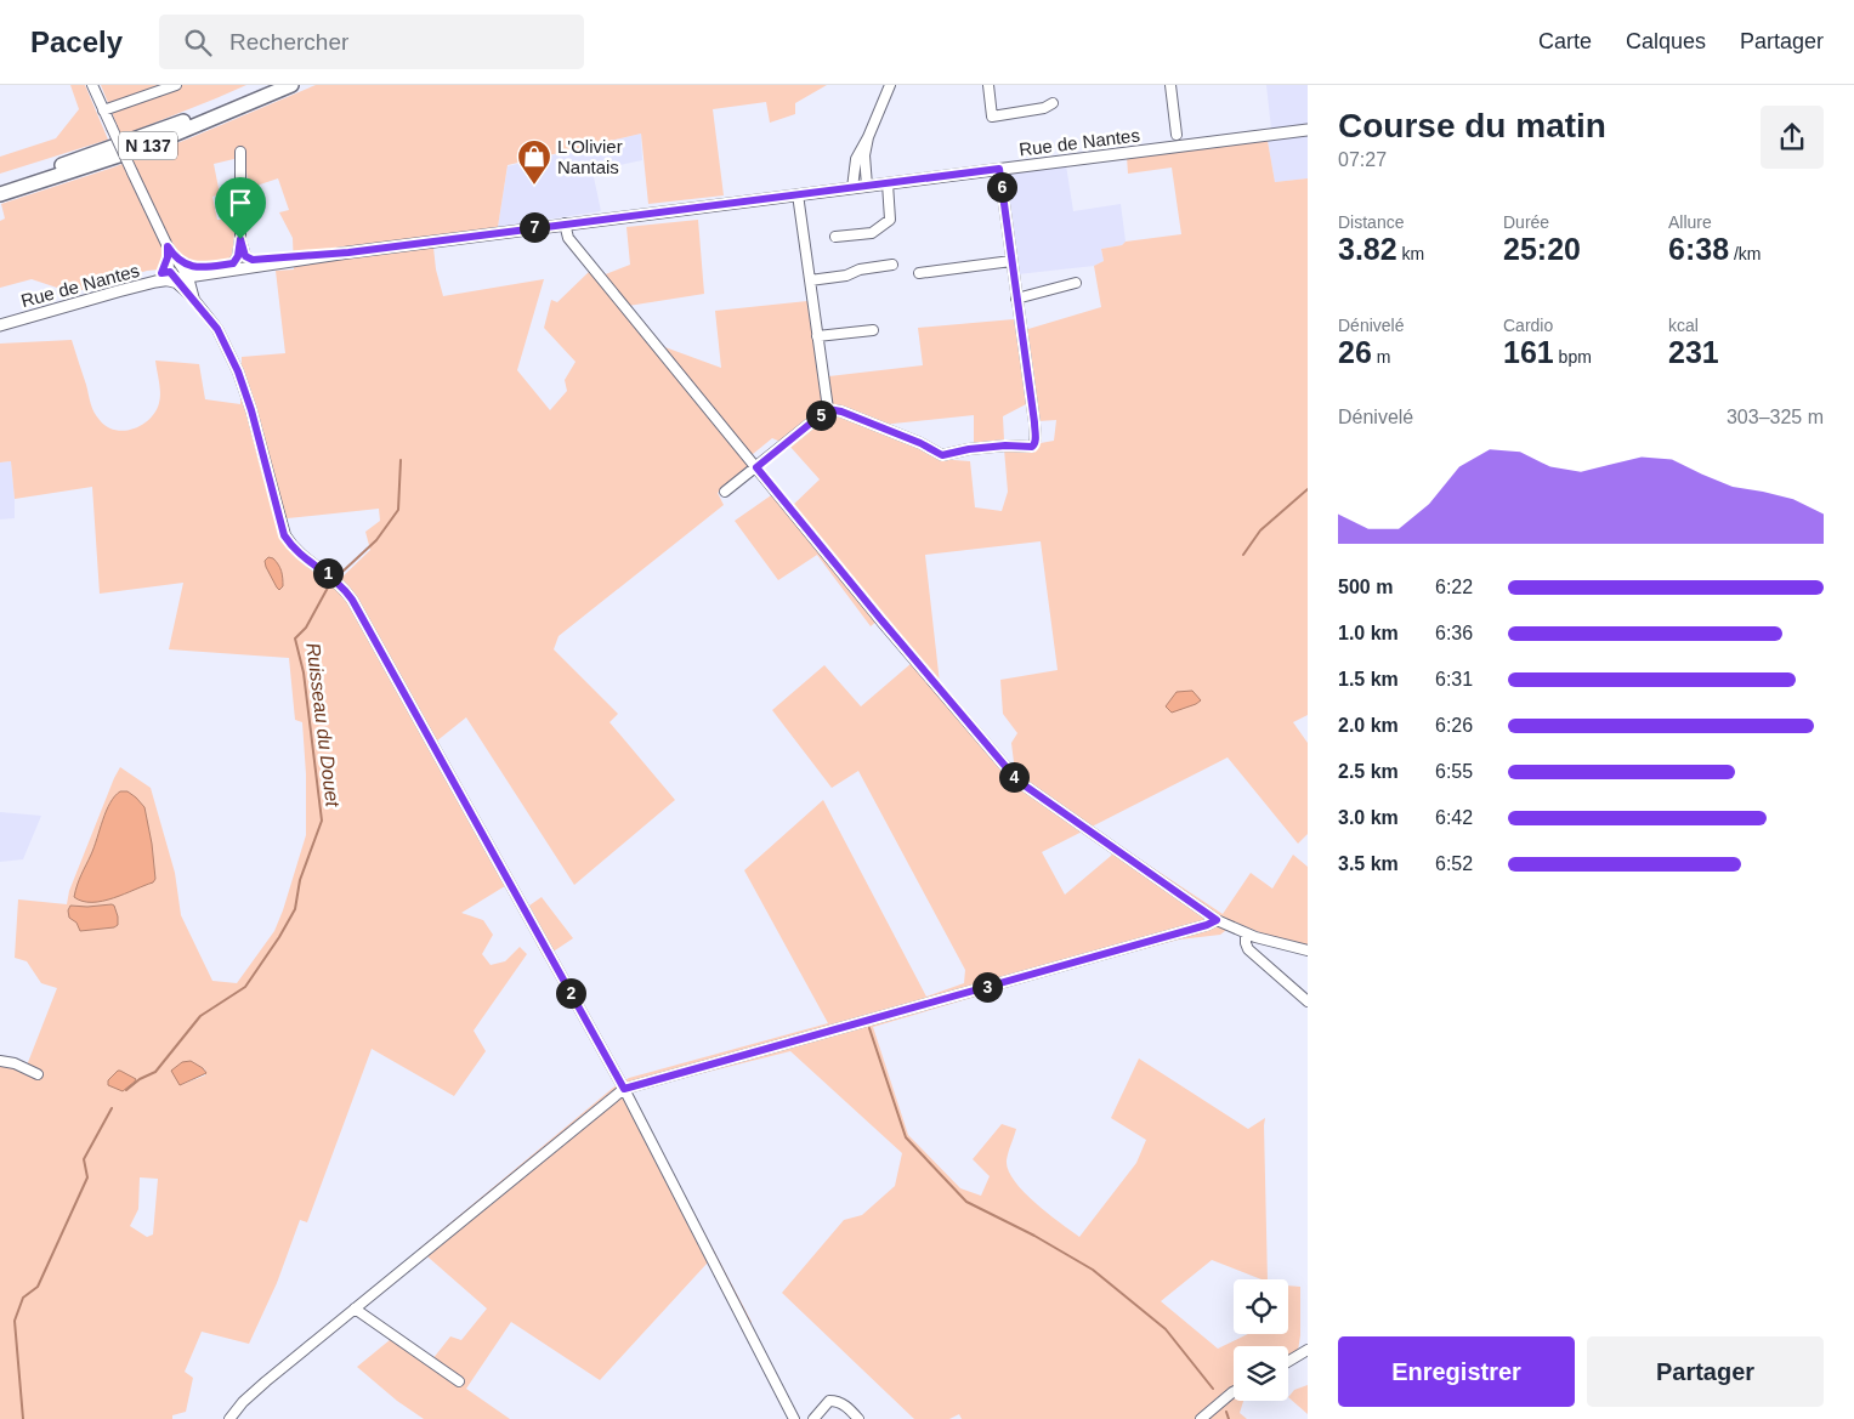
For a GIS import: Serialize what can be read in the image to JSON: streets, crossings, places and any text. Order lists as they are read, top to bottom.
{
  "streets": {
    "highway": ["N 137"],
    "main road": ["Rue de Nantes"]
  },
  "water": ["Ruisseau du Douet"],
  "places": {
    "shop": ["L'Olivier Nantais"]
  },
  "page": {
    "header": "Pacely",
    "search": "Rechercher",
    "nav": ["Carte", "Calques", "Partager"],
    "heading": ["Course du matin", "07:27"],
    "pins": [
      "6",
      "7",
      "5",
      "1",
      "4",
      "3",
      "2"
    ],
    "stats": [
      ["Distance", "3.82 km"],
      ["Durée", "25:20"],
      ["Allure", "6:38 /km"],
      ["Dénivelé", "26 m"],
      ["Cardio", "161 bpm"],
      ["kcal", "231"]
    ],
    "chart": ["Dénivelé", "303–325 m"],
    "list": [
      {
        "name": "500 m",
        "note": "6:22"
      },
      {
        "name": "1.0 km",
        "note": "6:36"
      },
      {
        "name": "1.5 km",
        "note": "6:31"
      },
      {
        "name": "2.0 km",
        "note": "6:26"
      },
      {
        "name": "2.5 km",
        "note": "6:55"
      },
      {
        "name": "3.0 km",
        "note": "6:42"
      },
      {
        "name": "3.5 km",
        "note": "6:52"
      }
    ],
    "buttons": ["Enregistrer", "Partager"]
  }
}
